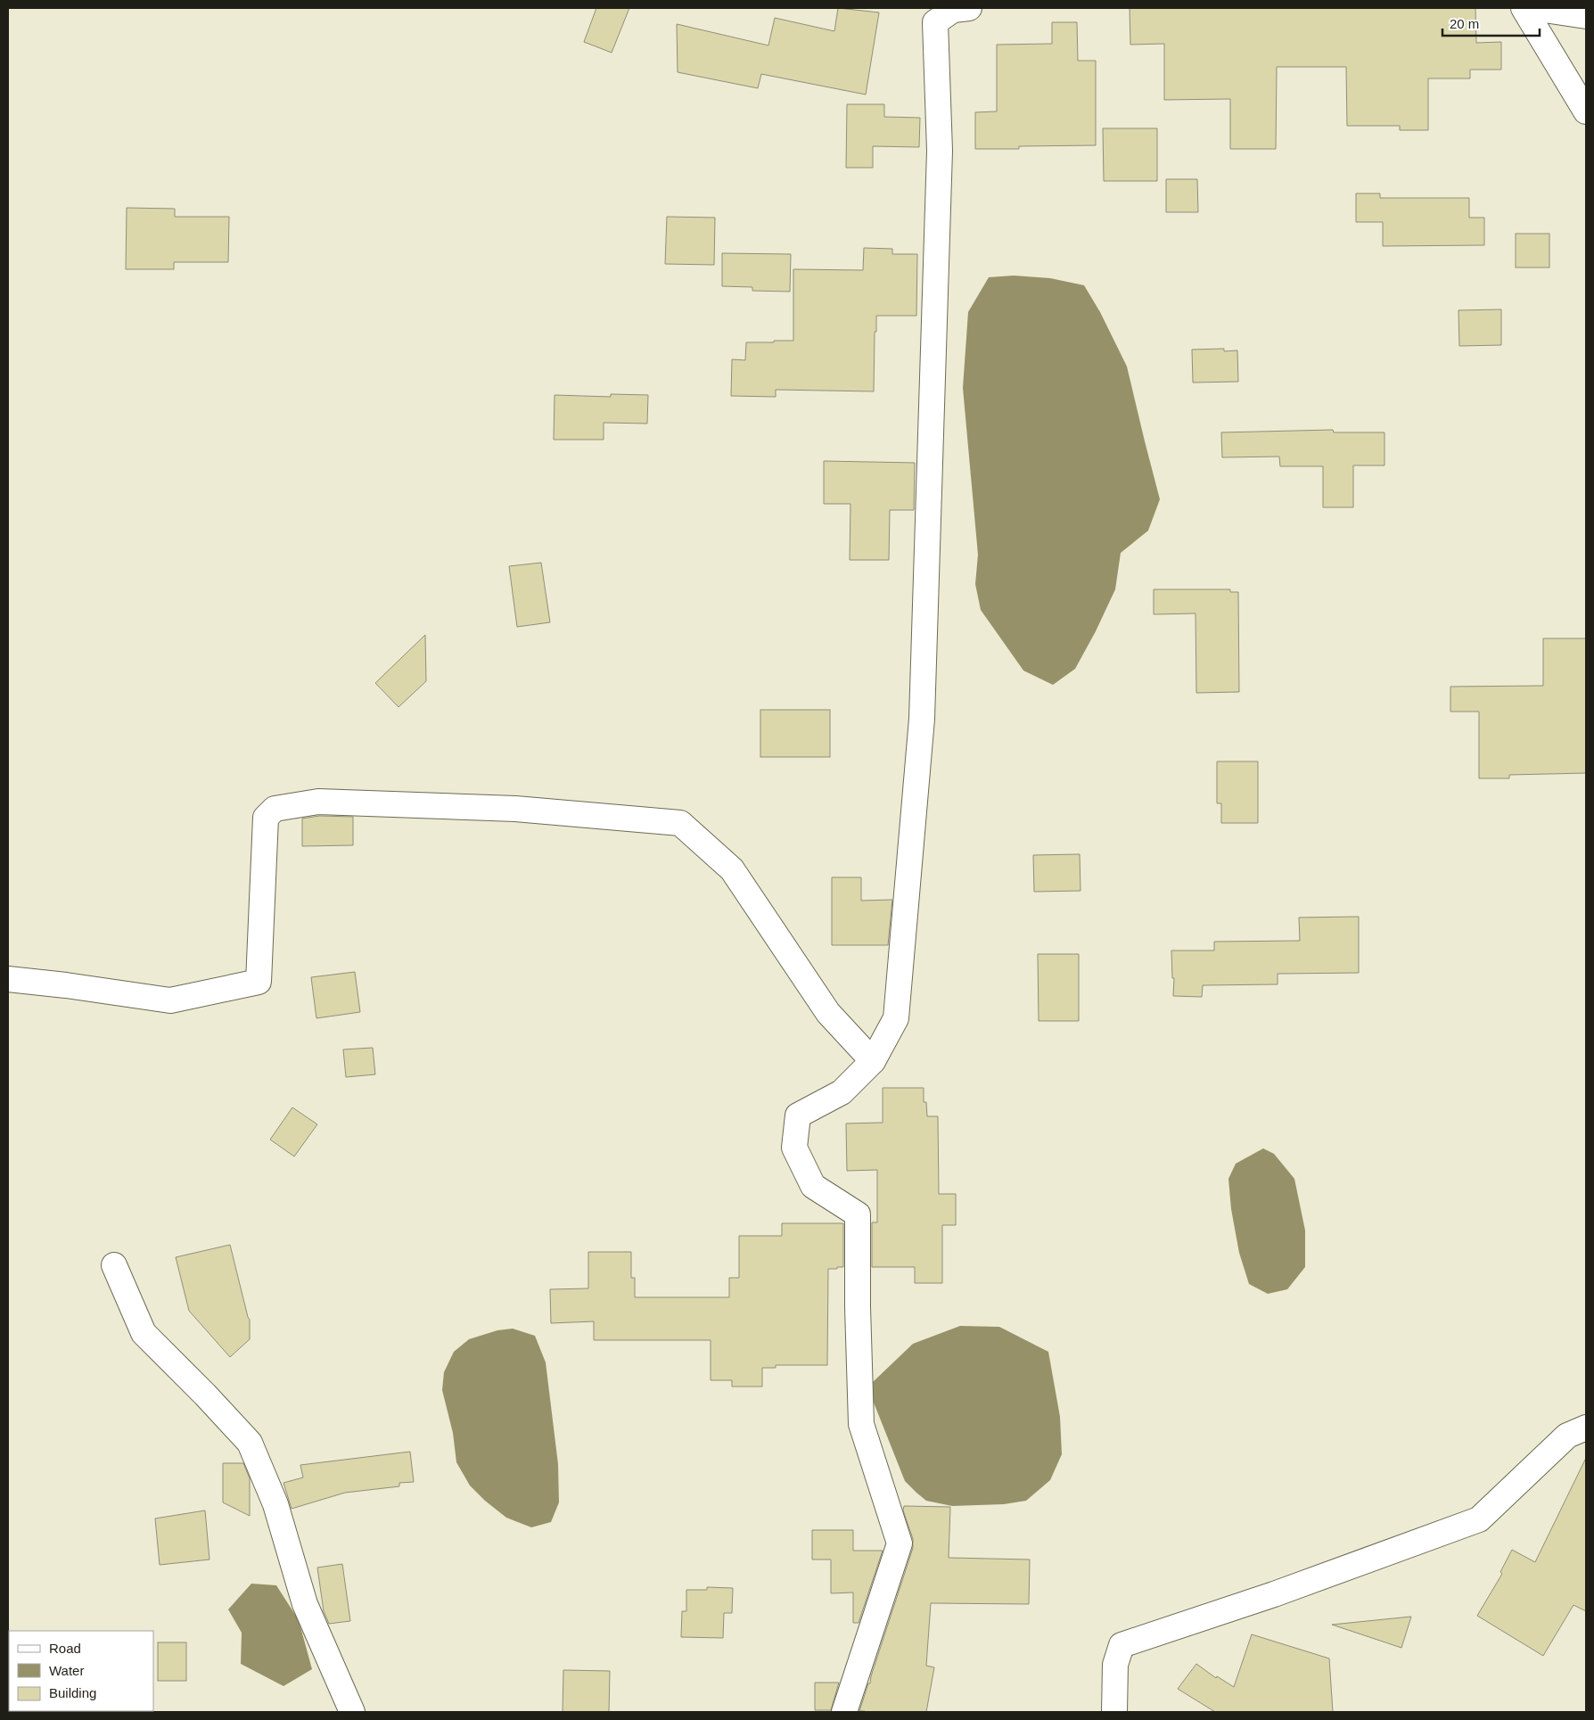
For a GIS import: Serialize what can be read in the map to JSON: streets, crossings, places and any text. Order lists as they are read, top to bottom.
{
  "legend": ["Road", "Water", "Building"],
  "scale_bar": "20 m"
}
